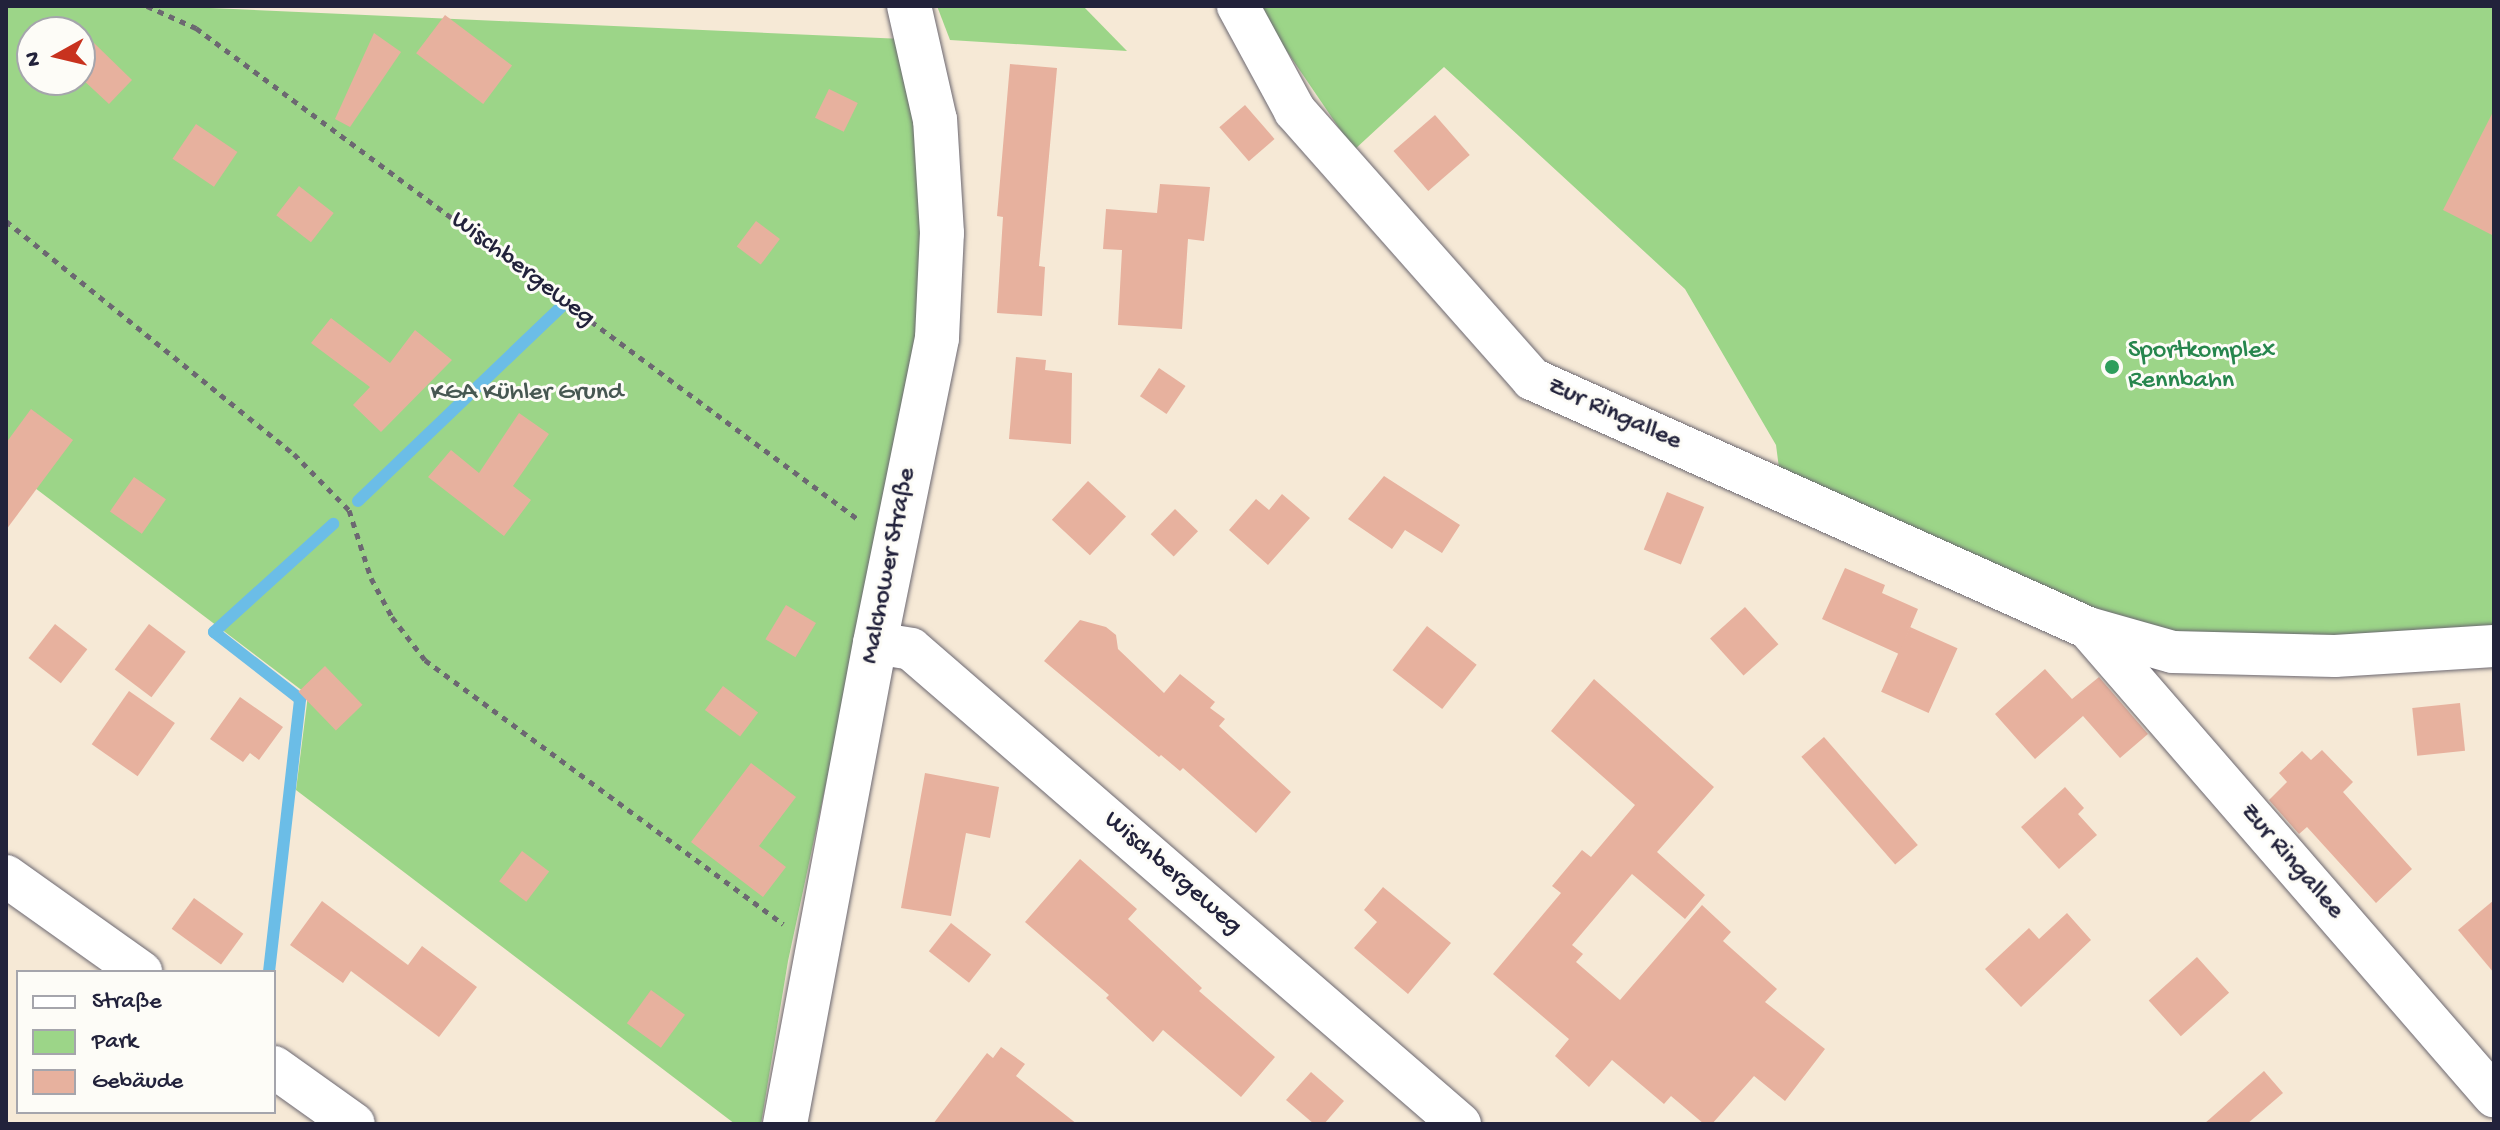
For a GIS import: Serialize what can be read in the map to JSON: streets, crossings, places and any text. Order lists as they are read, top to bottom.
{
  "streets": {
    "street": ["Wischbergeweg", "Zur Ringallee", "Malchower Straße"]
  },
  "crossings": [
    ["Wischbergeweg", "Malchower Straße"]
  ],
  "parks": ["KGA Kühler Grund"],
  "places": ["Sportkomplex Rennbahn"],
  "legend": ["Straße", "Park", "Gebäude"],
  "north": "left"
}
